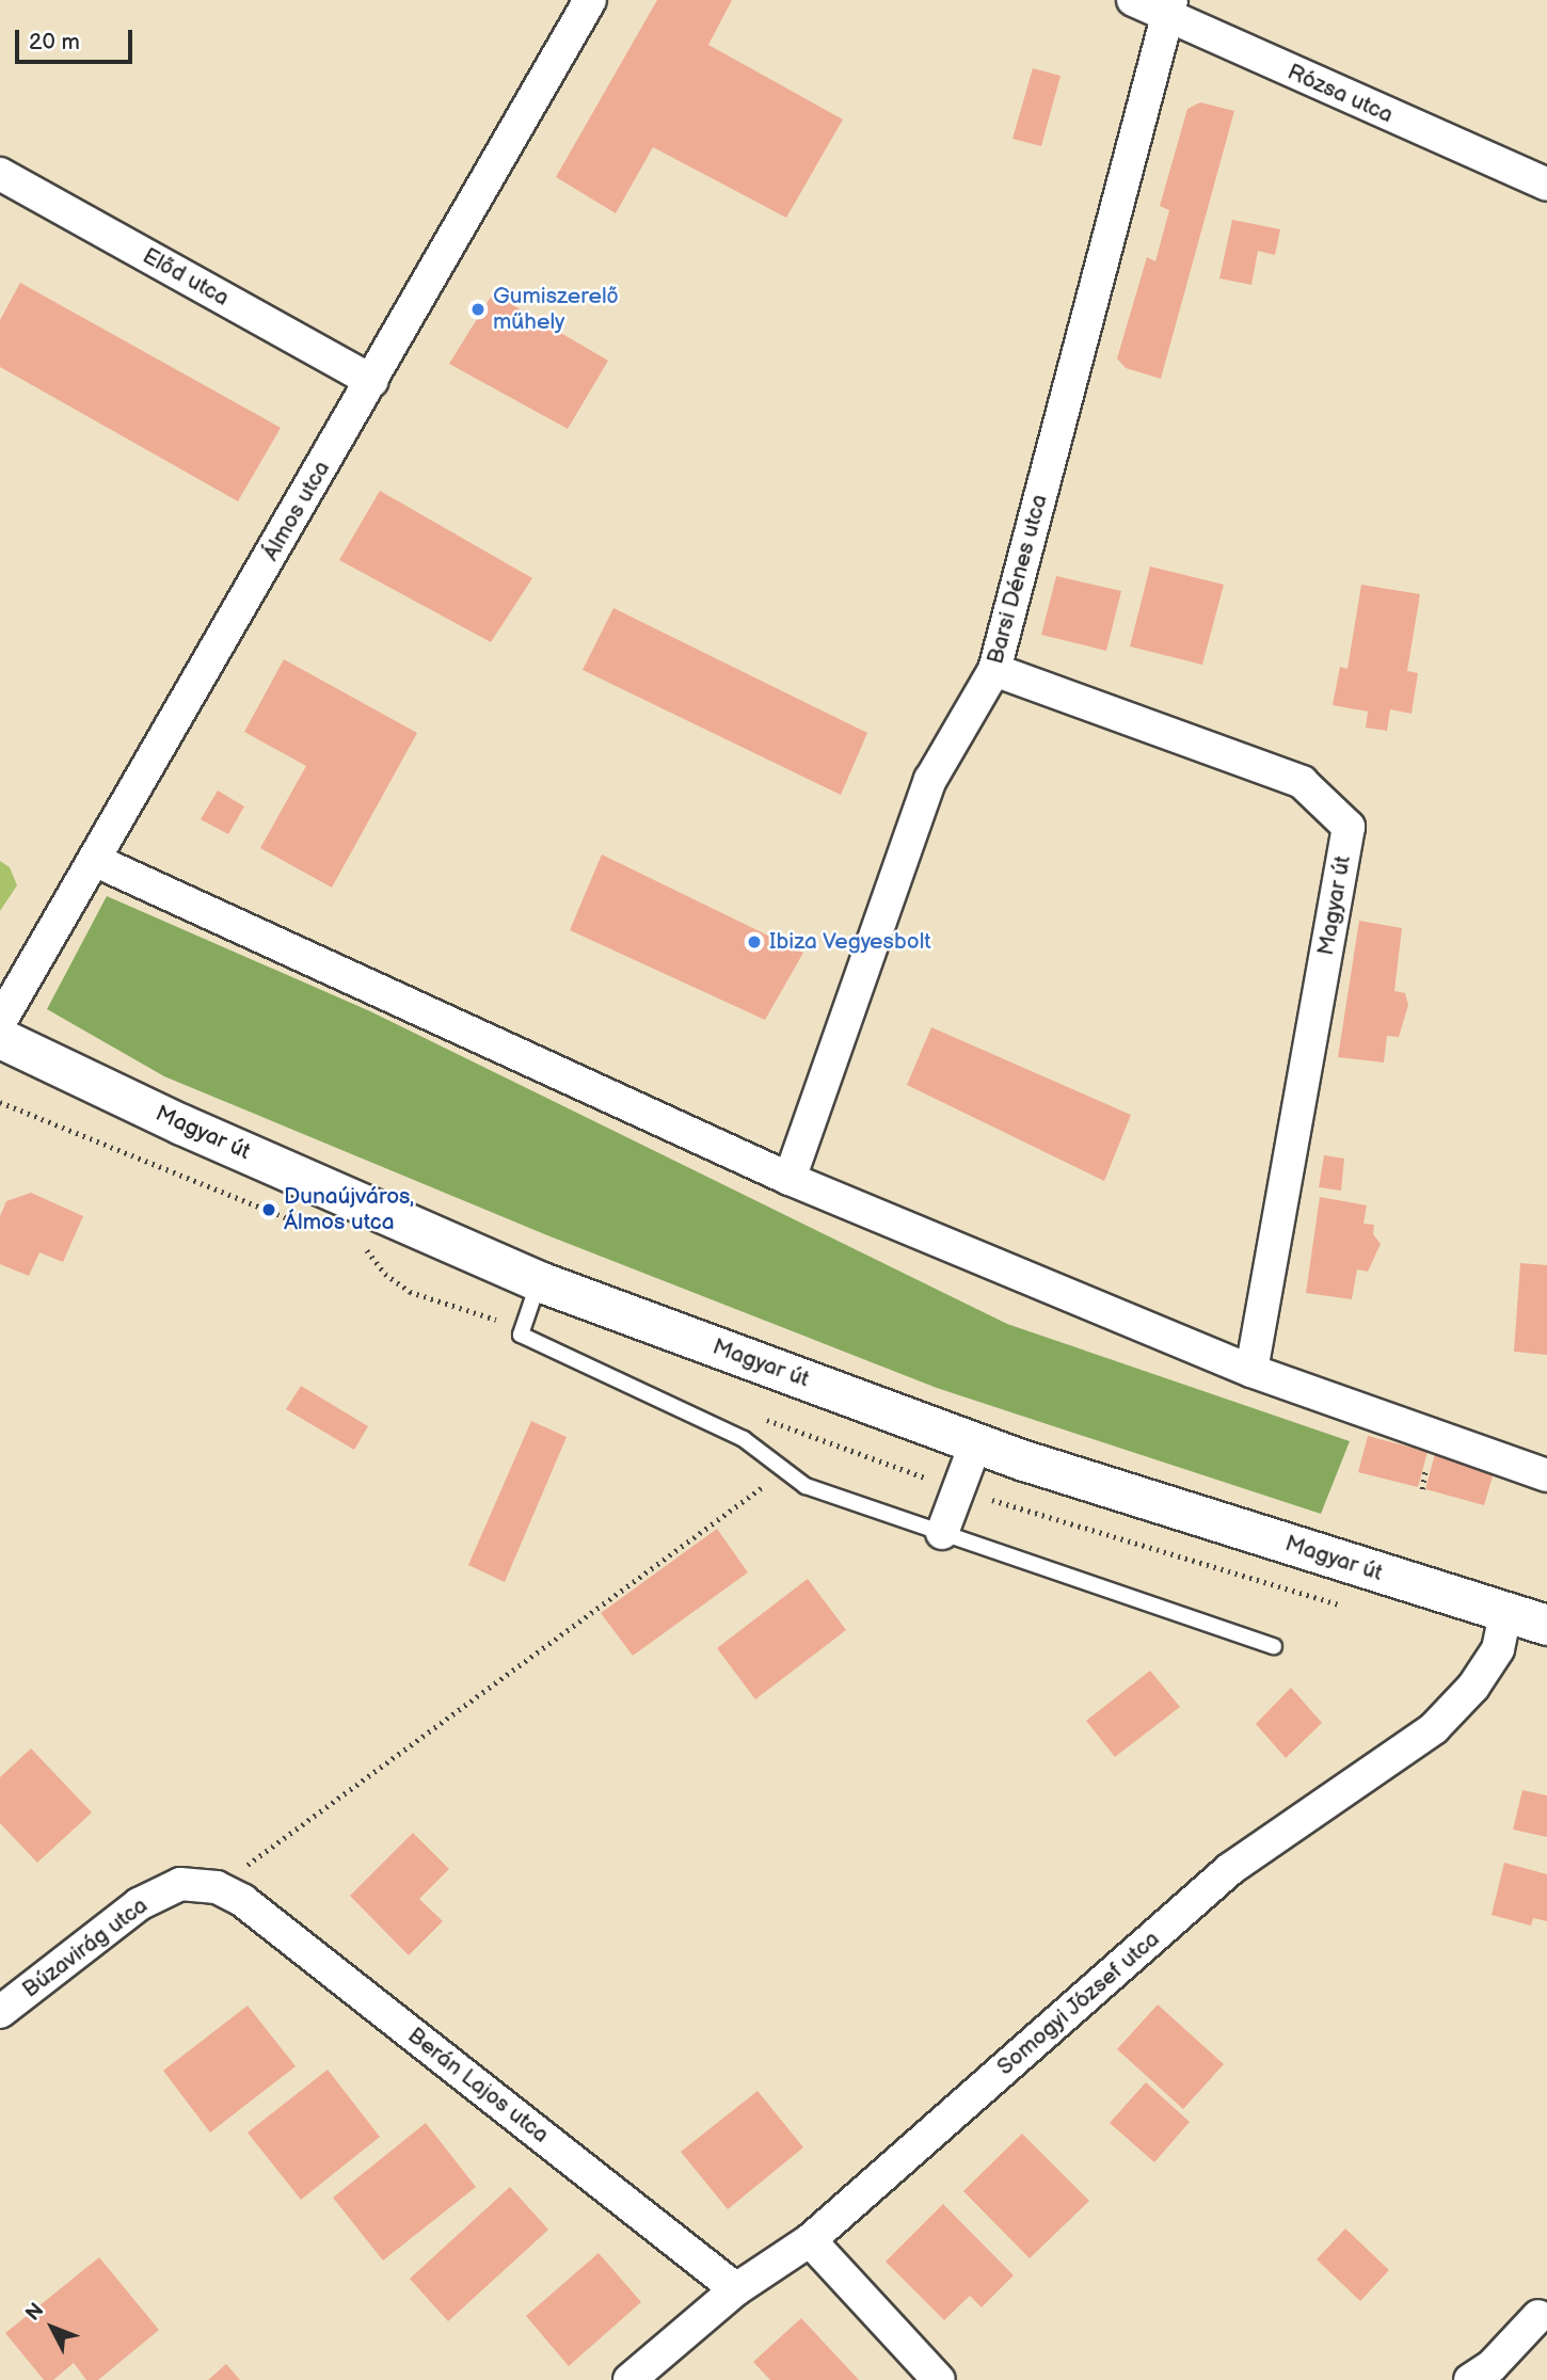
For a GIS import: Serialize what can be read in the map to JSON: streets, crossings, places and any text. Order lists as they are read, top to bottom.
{
  "streets": {
    "street": [
      "Rózsa utca",
      "Előd utca",
      "Álmos utca",
      "Barsi Dénes utca",
      "Magyar út",
      "Búzavirág utca",
      "Somogyi József utca",
      "Berán Lajos utca"
    ]
  },
  "crossings": [
    ["Rózsa utca", "Barsi Dénes utca"],
    ["Előd utca", "Álmos utca"],
    ["Barsi Dénes utca", "Magyar út"],
    ["Magyar út", "Somogyi József utca"],
    ["Búzavirág utca", "Berán Lajos utca"],
    ["Somogyi József utca", "Berán Lajos utca"]
  ],
  "places": ["Gumiszerelő műhely", "Ibiza Vegyesbolt", "Dunaújváros, Álmos utca"],
  "scale_bar": "20 m",
  "north": "top left"
}
